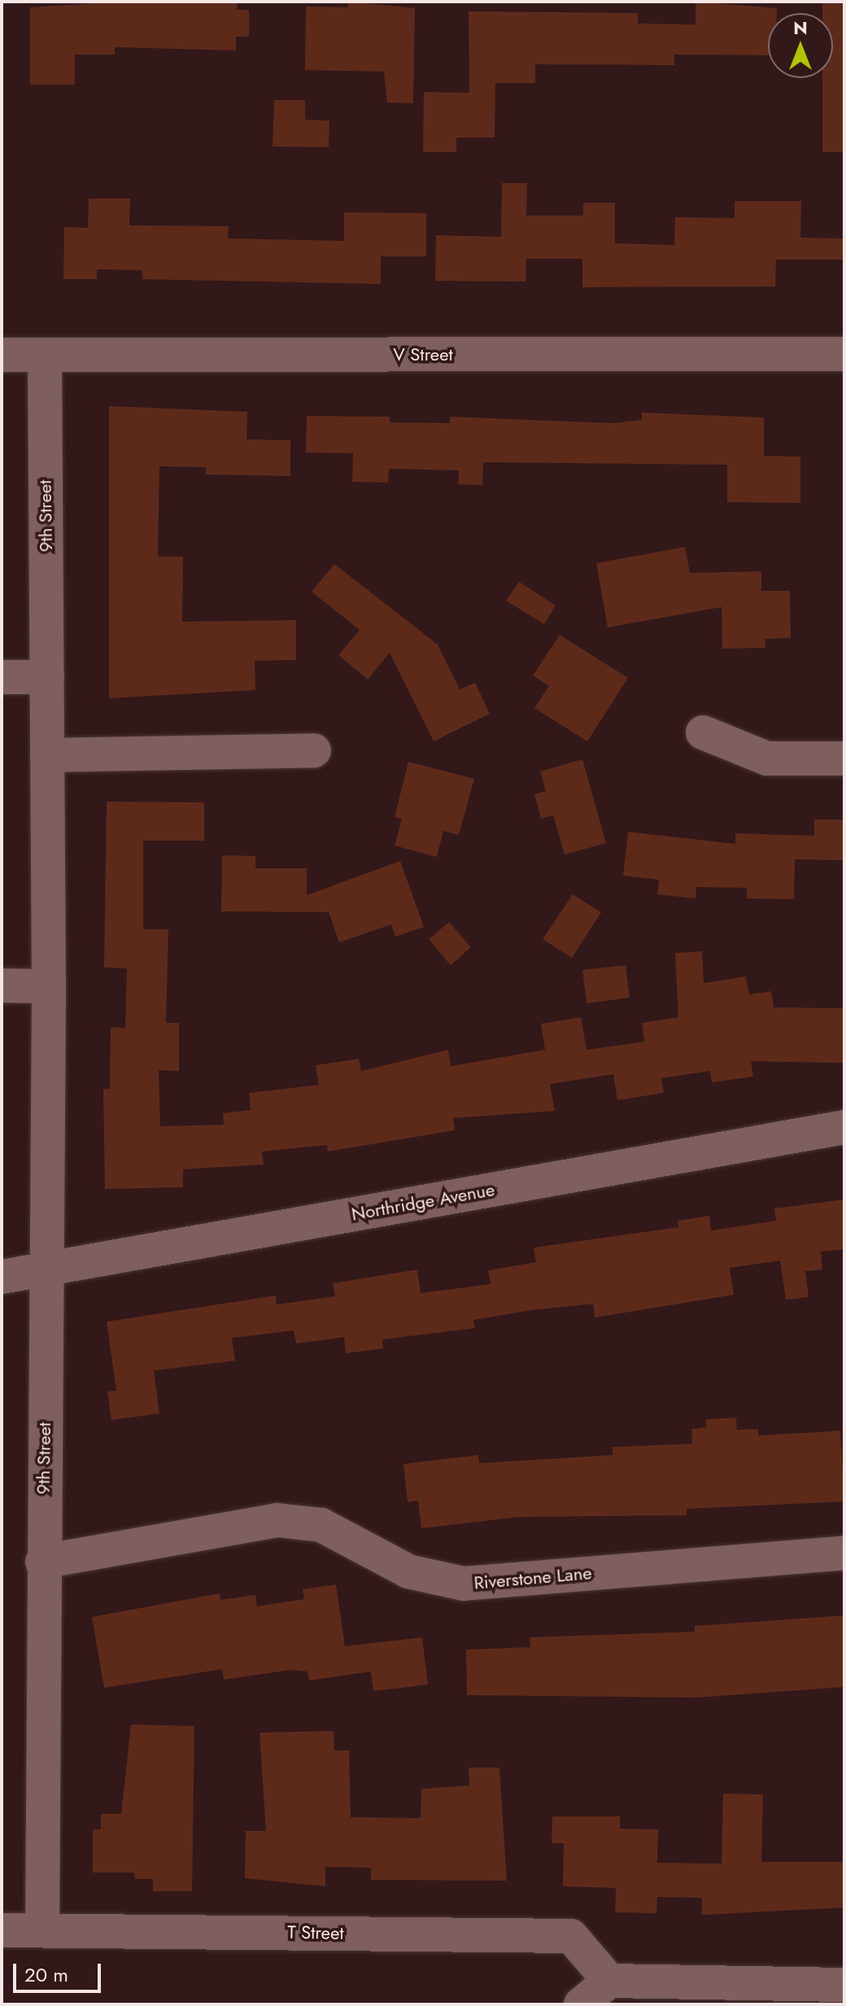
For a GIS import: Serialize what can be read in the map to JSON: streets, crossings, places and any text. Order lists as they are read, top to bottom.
{
  "streets": {
    "street": [
      "V Street",
      "9th Street",
      "Northridge Avenue",
      "Riverstone Lane",
      "T Street"
    ]
  },
  "crossings": [
    ["V Street", "9th Street"],
    ["9th Street", "Northridge Avenue"],
    ["9th Street", "Riverstone Lane"],
    ["9th Street", "T Street"]
  ],
  "scale_bar": "20 m",
  "north": "top"
}
